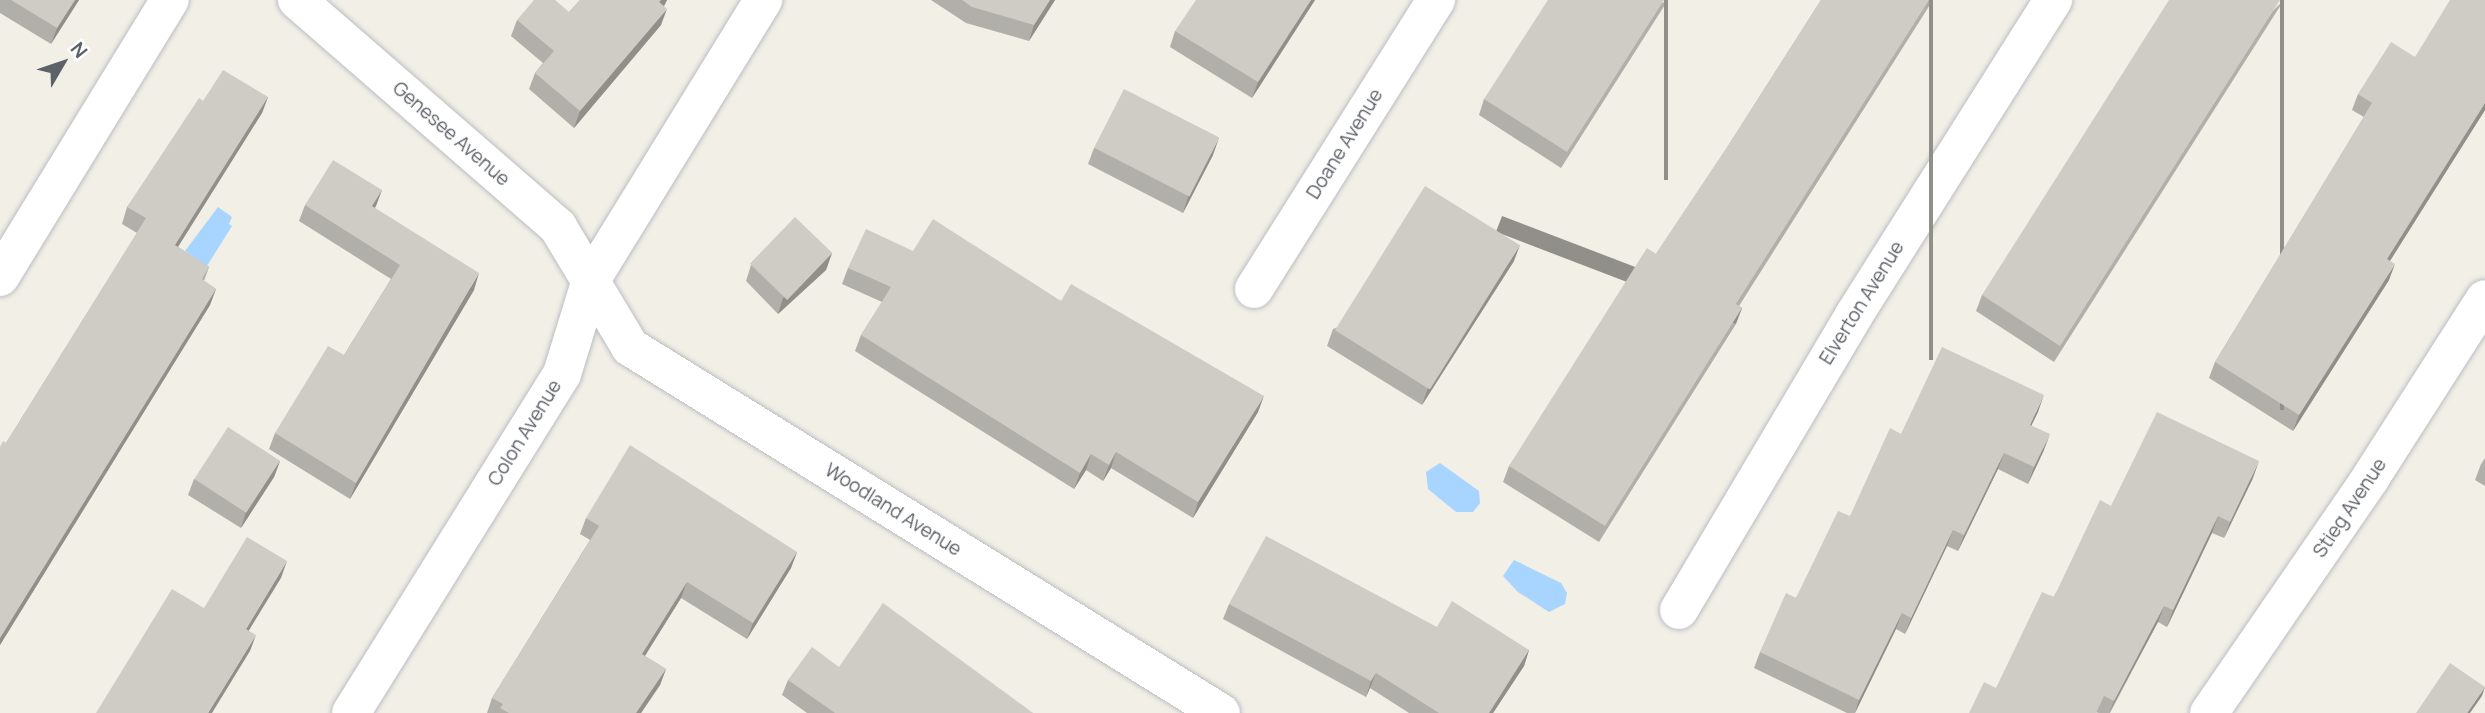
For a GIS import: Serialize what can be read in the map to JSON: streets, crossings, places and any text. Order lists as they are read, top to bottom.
{
  "streets": {
    "street": [
      "Genesee Avenue",
      "Doane Avenue",
      "Elverton Avenue",
      "Colon Avenue",
      "Stieg Avenue",
      "Woodland Avenue"
    ]
  },
  "crossings": [
    ["Genesee Avenue", "Colon Avenue"],
    ["Genesee Avenue", "Woodland Avenue"],
    ["Colon Avenue", "Woodland Avenue"]
  ],
  "north": "top right"
}
